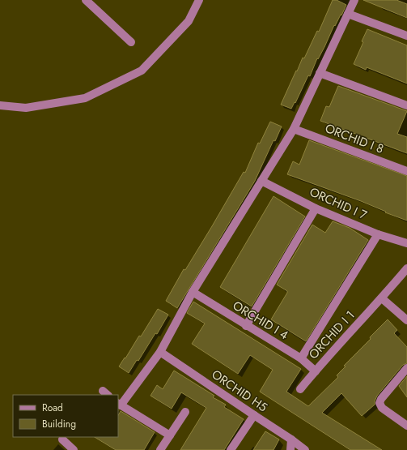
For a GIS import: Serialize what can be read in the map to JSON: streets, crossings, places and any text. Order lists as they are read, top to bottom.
{
  "streets": {
    "street": [
      "ORCHID I 8",
      "ORCHID I 7",
      "ORCHID I 4",
      "ORCHID I 1",
      "ORCHID H5"
    ]
  },
  "crossings": [
    ["ORCHID I 4", "ORCHID I 1"]
  ],
  "legend": ["Road", "Building"]
}
